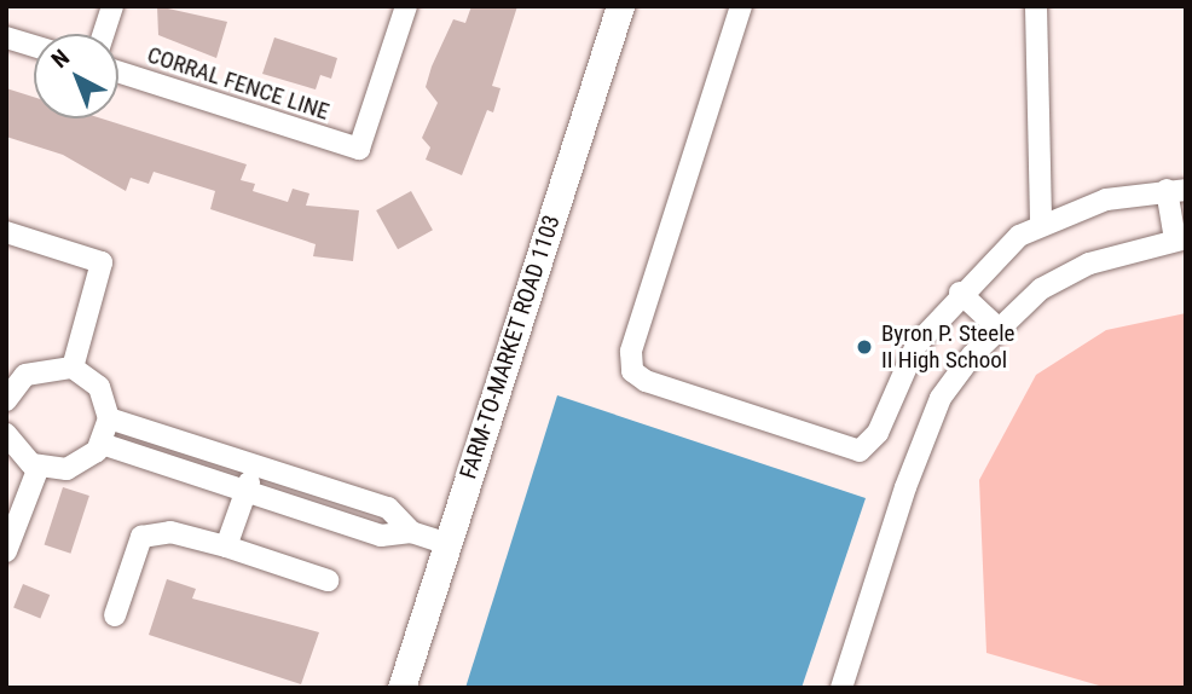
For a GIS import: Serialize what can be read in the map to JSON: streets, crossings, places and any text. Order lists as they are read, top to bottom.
{
  "streets": {
    "main road": ["FARM-TO-MARKET ROAD 1103"],
    "street": ["CORRAL FENCE LINE"]
  },
  "places": ["Byron P. Steele II High School"],
  "north": "top left"
}
